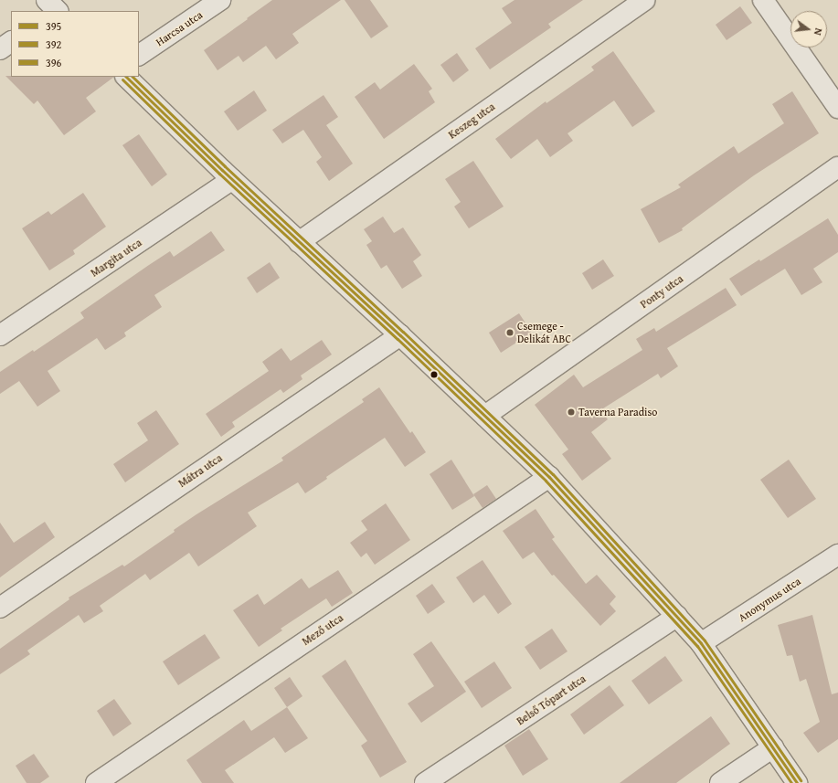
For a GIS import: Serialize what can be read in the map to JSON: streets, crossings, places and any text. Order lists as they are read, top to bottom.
{
  "streets": {
    "street": [
      "Harcsa utca",
      "Keszeg utca",
      "Margita utca",
      "Ponty utca",
      "Mátra utca",
      "Anonymus utca",
      "Mező utca",
      "Belső Tópart utca"
    ]
  },
  "places": ["Csemege - Delikát ABC", "Taverna Paradiso"],
  "lines": ["transit line 395", "transit line 396", "transit line 392"],
  "legend": ["395", "392", "396"],
  "north": "right"
}
